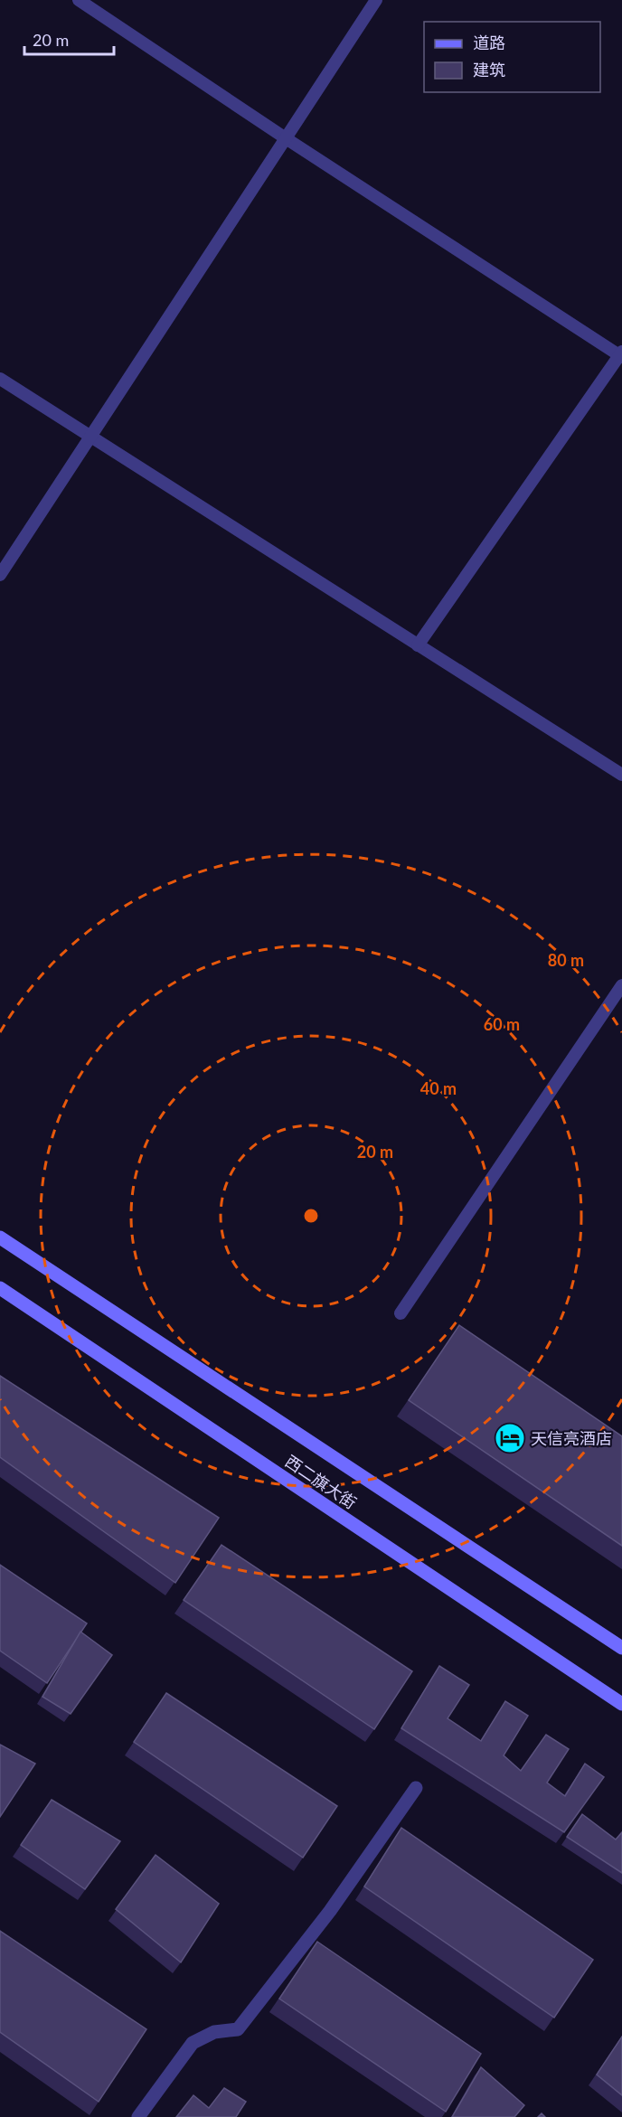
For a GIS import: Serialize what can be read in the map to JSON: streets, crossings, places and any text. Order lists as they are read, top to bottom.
{
  "streets": {
    "main road": ["西二旗大街"]
  },
  "places": {
    "hotel": ["天信亮酒店"]
  },
  "legend": ["道路", "建筑"],
  "scale_bar": "20 m",
  "rings": [
    "80 m",
    "60 m",
    "40 m",
    "20 m"
  ]
}
